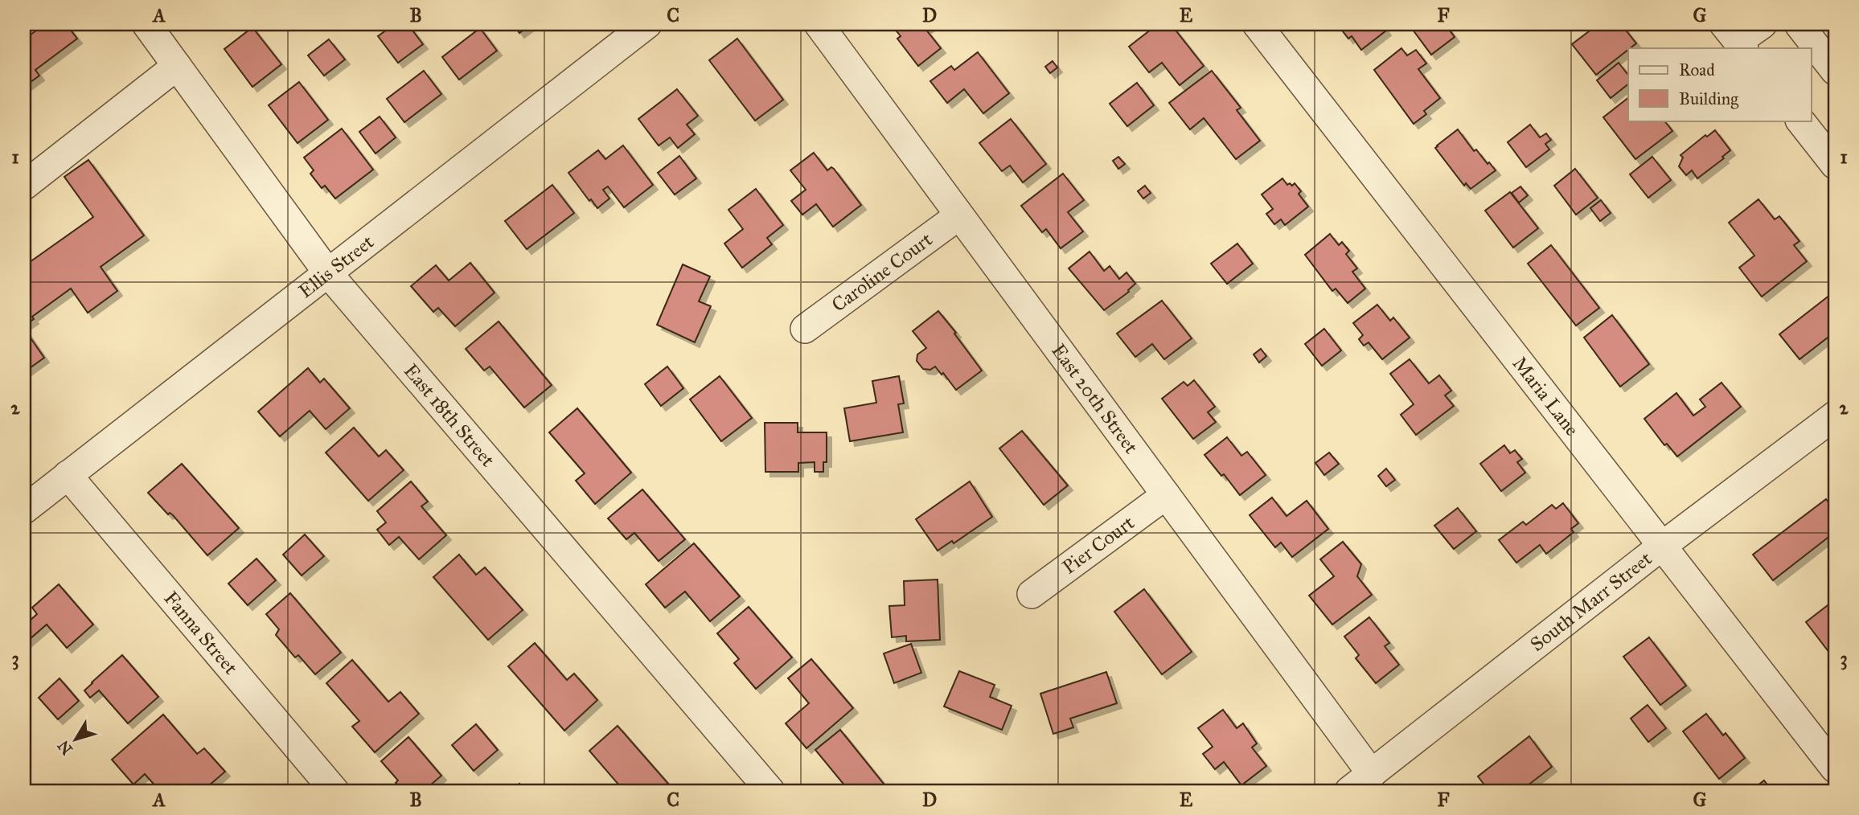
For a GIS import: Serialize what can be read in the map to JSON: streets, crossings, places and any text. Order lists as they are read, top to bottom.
{
  "streets": {
    "street": [
      "Ellis Street",
      "Caroline Court",
      "Maria Lane",
      "East 20th Street",
      "East 18th Street",
      "Pier Court",
      "South Marr Street",
      "Fanna Street"
    ]
  },
  "crossings": [
    ["Ellis Street", "East 18th Street"],
    ["Ellis Street", "Fanna Street"],
    ["Caroline Court", "East 20th Street"],
    ["Maria Lane", "South Marr Street"],
    ["East 20th Street", "Pier Court"],
    ["East 20th Street", "South Marr Street"]
  ],
  "legend": ["Road", "Building"],
  "north": "bottom left",
  "grid": {
    "columns": [
      "A",
      "B",
      "C",
      "D",
      "E",
      "F",
      "G"
    ],
    "rows": ["1", "2", "3"]
  }
}
